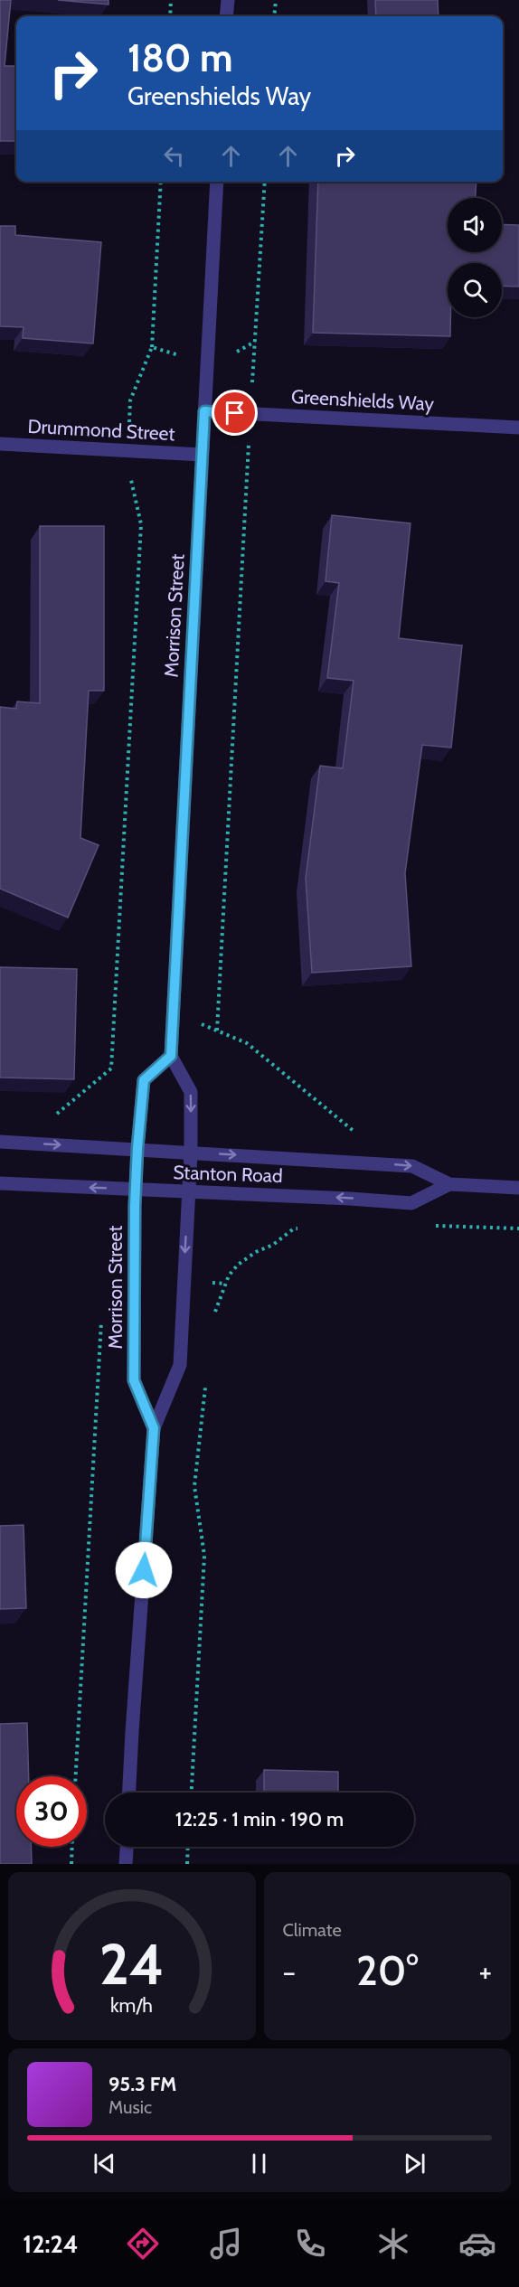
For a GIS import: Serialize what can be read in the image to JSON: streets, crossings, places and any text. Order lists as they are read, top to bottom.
{
  "streets": {
    "street": [
      "Greenshields Way",
      "Drummond Street",
      "Morrison Street",
      "Stanton Road"
    ]
  },
  "crossings": [
    ["Greenshields Way", "Morrison Street"],
    ["Drummond Street", "Morrison Street"],
    ["Morrison Street", "Stanton Road"]
  ],
  "page": {
    "turn": ["180 m", "Greenshields Way"],
    "limit": "30",
    "trip": "12:25 · 1 min · 190 m",
    "tile": "Climate",
    "heat": ["−", "20°", "+"],
    "song": ["95.3 FM", "Music"],
    "tabs": "12:24",
    "gauge": ["24", "km/h"]
  }
}
